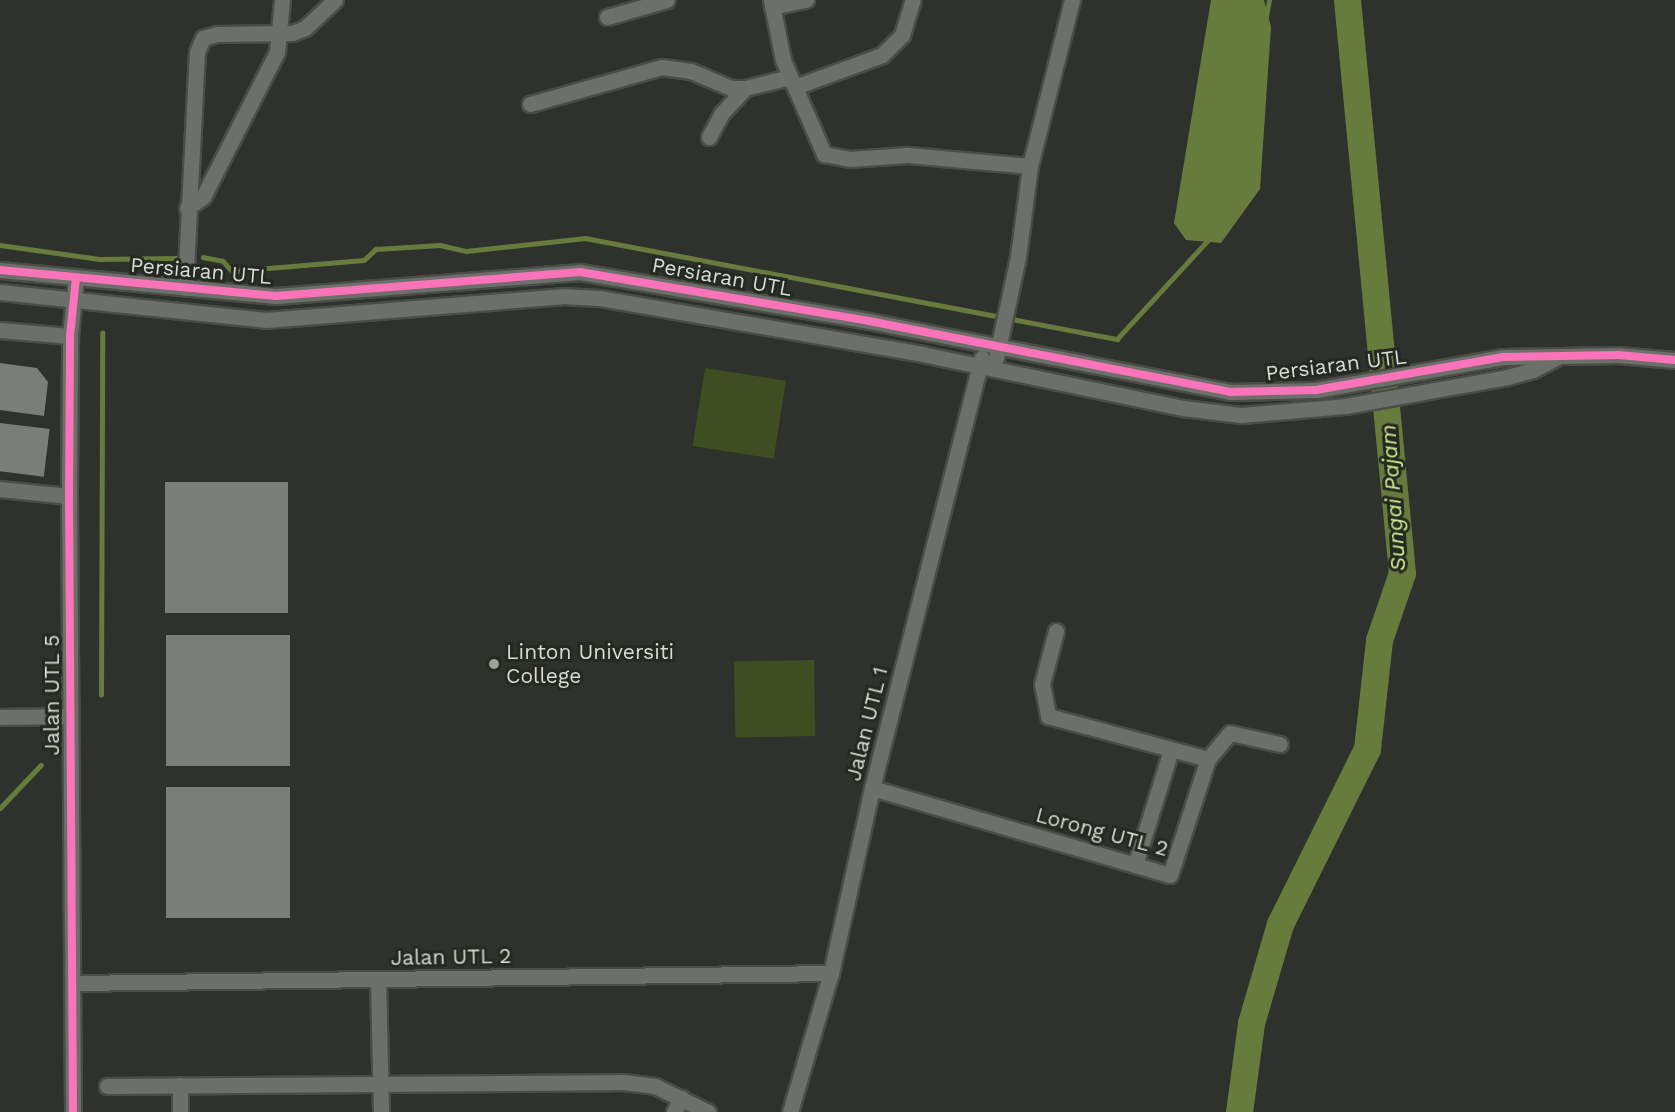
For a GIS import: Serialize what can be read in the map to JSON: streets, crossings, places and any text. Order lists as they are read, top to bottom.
{
  "streets": {
    "street": [
      "Persiaran UTL",
      "Jalan UTL 5",
      "Jalan UTL 1",
      "Lorong UTL 2",
      "Jalan UTL 2"
    ]
  },
  "crossings": [
    ["Persiaran UTL", "Jalan UTL 5"],
    ["Persiaran UTL", "Jalan UTL 1"],
    ["Jalan UTL 5", "Jalan UTL 2"],
    ["Jalan UTL 1", "Lorong UTL 2"],
    ["Jalan UTL 1", "Jalan UTL 2"]
  ],
  "water": ["Sungai Pajam"],
  "places": ["Linton Universiti College"]
}
